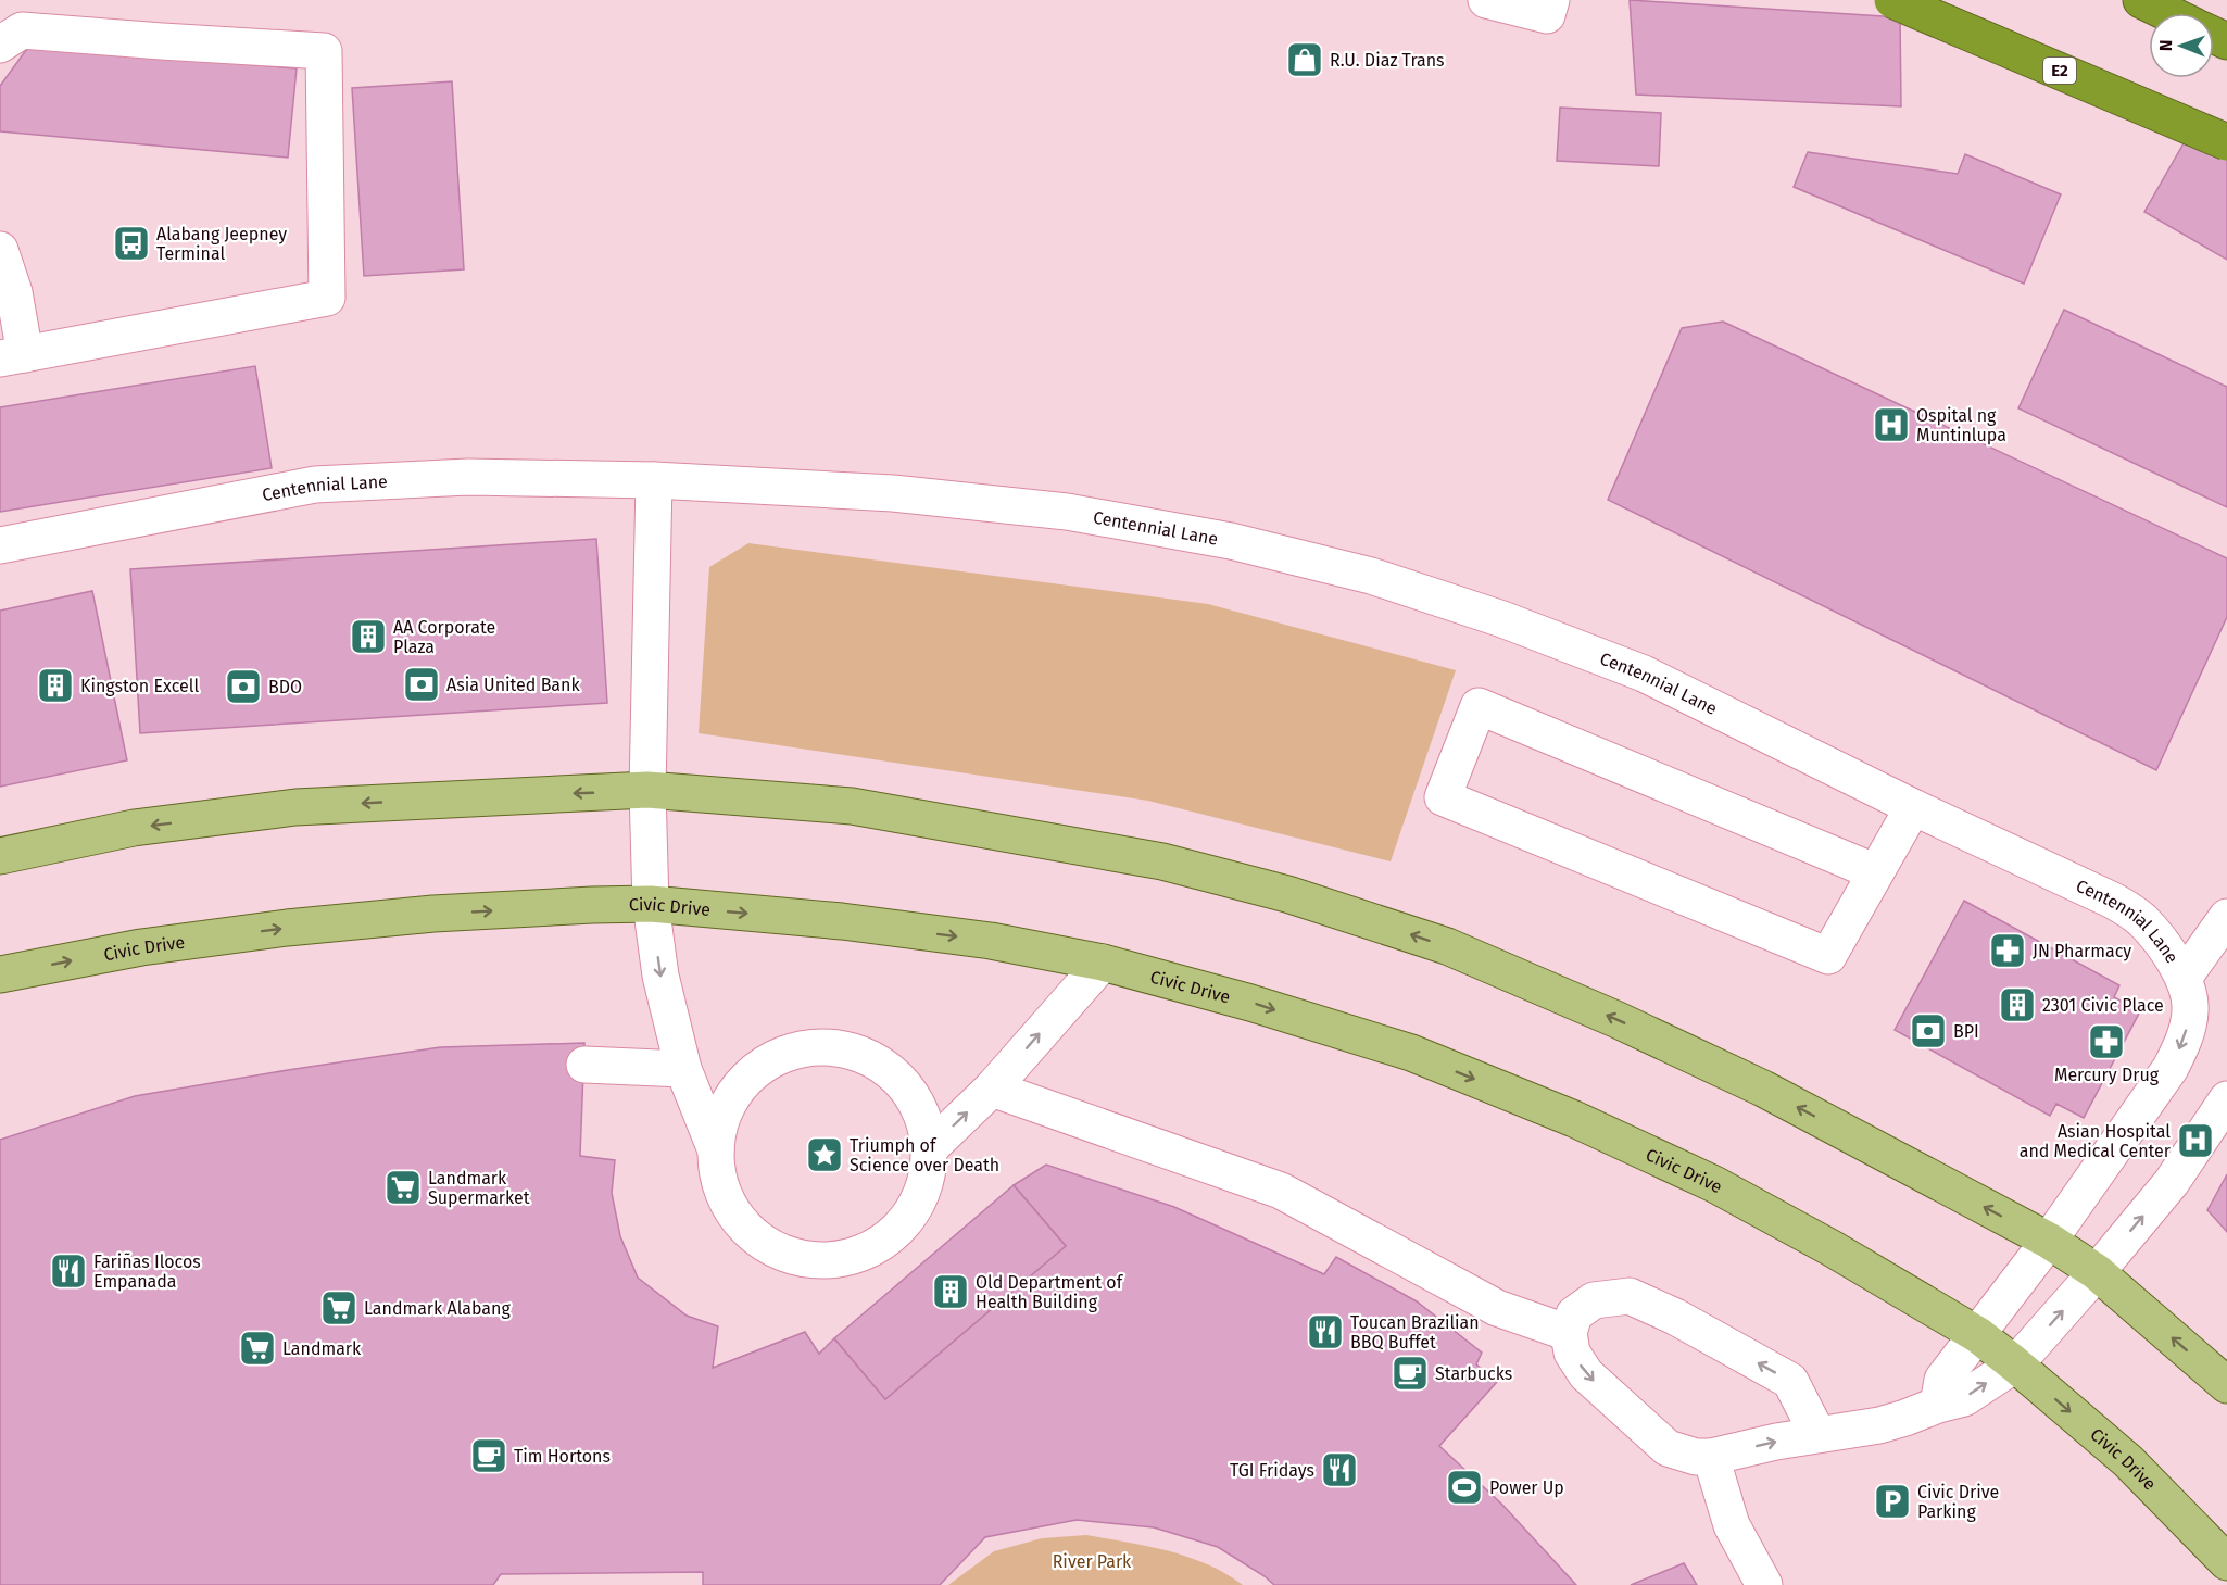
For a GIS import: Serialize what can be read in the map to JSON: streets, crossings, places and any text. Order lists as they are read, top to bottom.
{
  "streets": {
    "highway": ["E2"],
    "main road": ["Civic Drive"],
    "street": ["Centennial Lane"]
  },
  "crossings": [
    ["Centennial Lane", "Civic Drive"]
  ],
  "parks": ["River Park"],
  "places": {
    "shop": ["R.U. Diaz Trans"],
    "bus stop": ["Alabang Jeepney Terminal"],
    "hospital": ["Ospital ng Muntinlupa", "Asian Hospital and Medical Center"],
    "building": [
      "AA Corporate Plaza",
      "Kingston Excell",
      "2301 Civic Place",
      "Old Department of Health Building"
    ],
    "bank": ["Asia United Bank", "BDO", "BPI"],
    "pharmacy": ["JN Pharmacy", "Mercury Drug"],
    "place": ["Triumph of Science over Death"],
    "supermarket": ["Landmark Supermarket", "Landmark Alabang", "Landmark"],
    "restaurant": ["Fariñas Ilocos Empanada", "Toucan Brazilian BBQ Buffet", "TGI Fridays"],
    "cafe": ["Starbucks", "Tim Hortons"],
    "sports": ["Power Up"],
    "parking": ["Civic Drive Parking"]
  },
  "north": "left"
}
